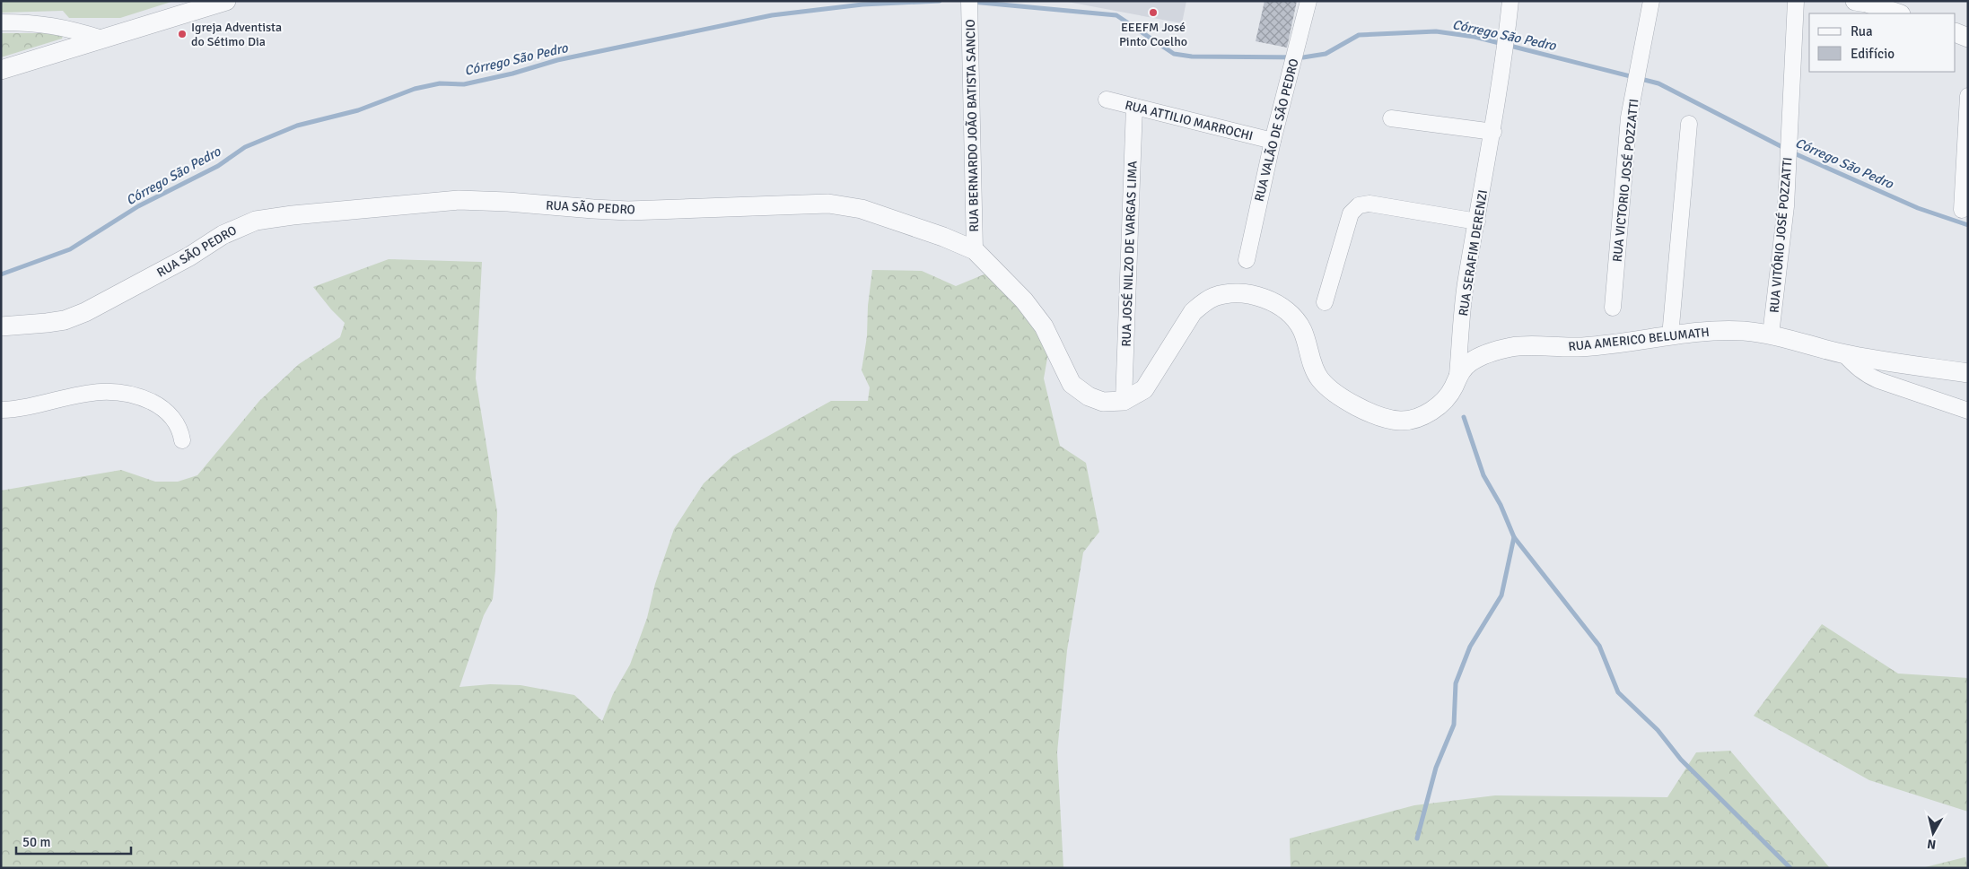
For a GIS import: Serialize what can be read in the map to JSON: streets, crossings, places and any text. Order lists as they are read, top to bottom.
{
  "streets": {
    "street": [
      "RUA ATTILIO MARROCHI",
      "RUA BERNARDO JOÃO BATISTA SANCIO",
      "RUA VALÃO DE SÃO PEDRO",
      "RUA VICTORIO JOSÉ POZZATTI",
      "RUA SÃO PEDRO",
      "RUA VITÓRIO JOSÉ POZZATTI",
      "RUA SERAFIM DERENZI",
      "RUA JOSÉ NILZO DE VARGAS LIMA",
      "RUA AMERICO BELUMATH"
    ]
  },
  "crossings": [
    ["RUA ATTILIO MARROCHI", "RUA VALÃO DE SÃO PEDRO"],
    ["RUA ATTILIO MARROCHI", "RUA JOSÉ NILZO DE VARGAS LIMA"],
    ["RUA BERNARDO JOÃO BATISTA SANCIO", "RUA SÃO PEDRO"],
    ["RUA SÃO PEDRO", "RUA JOSÉ NILZO DE VARGAS LIMA"],
    ["RUA SÃO PEDRO", "RUA AMERICO BELUMATH"],
    ["RUA VITÓRIO JOSÉ POZZATTI", "RUA AMERICO BELUMATH"],
    ["RUA SERAFIM DERENZI", "RUA AMERICO BELUMATH"],
    ["RUA JOSÉ NILZO DE VARGAS LIMA", "RUA AMERICO BELUMATH"]
  ],
  "water": ["Córrego São Pedro"],
  "places": ["EEEFM José Pinto Coelho", "Igreja Adventista do Sétimo Dia"],
  "legend": ["Rua", "Edifício"],
  "scale_bar": "50 m",
  "north": "bottom"
}
